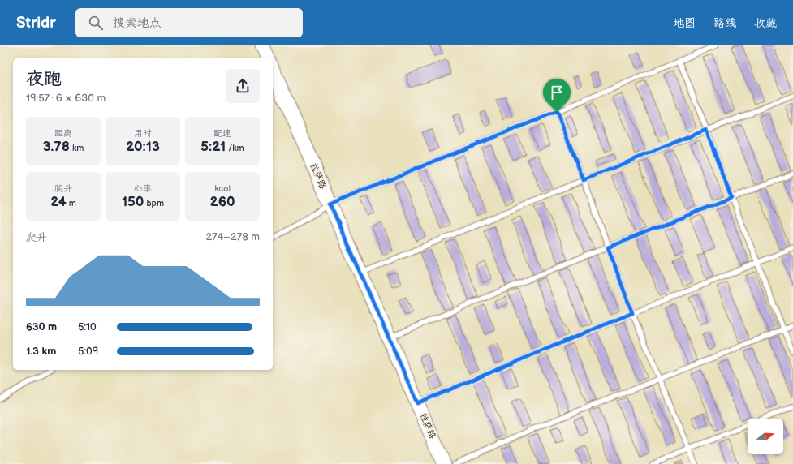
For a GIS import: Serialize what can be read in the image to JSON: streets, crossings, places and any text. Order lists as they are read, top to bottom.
{
  "streets": {
    "street": ["拉萨路"]
  },
  "north": "right",
  "page": {
    "header": "Stridr",
    "search": "搜索地点",
    "nav": ["地图", "路线", "收藏"],
    "heading": ["夜跑", "19:57 · 6 × 630 m"],
    "stats": [
      ["距离", "3.78 km"],
      ["用时", "20:13"],
      ["配速", "5:21 /km"],
      ["爬升", "24 m"],
      ["心率", "150 bpm"],
      ["kcal", "260"]
    ],
    "chart": ["爬升", "274–278 m"],
    "list": [
      {
        "name": "630 m",
        "note": "5:10"
      },
      {
        "name": "1.3 km",
        "note": "5:09"
      }
    ]
  }
}
